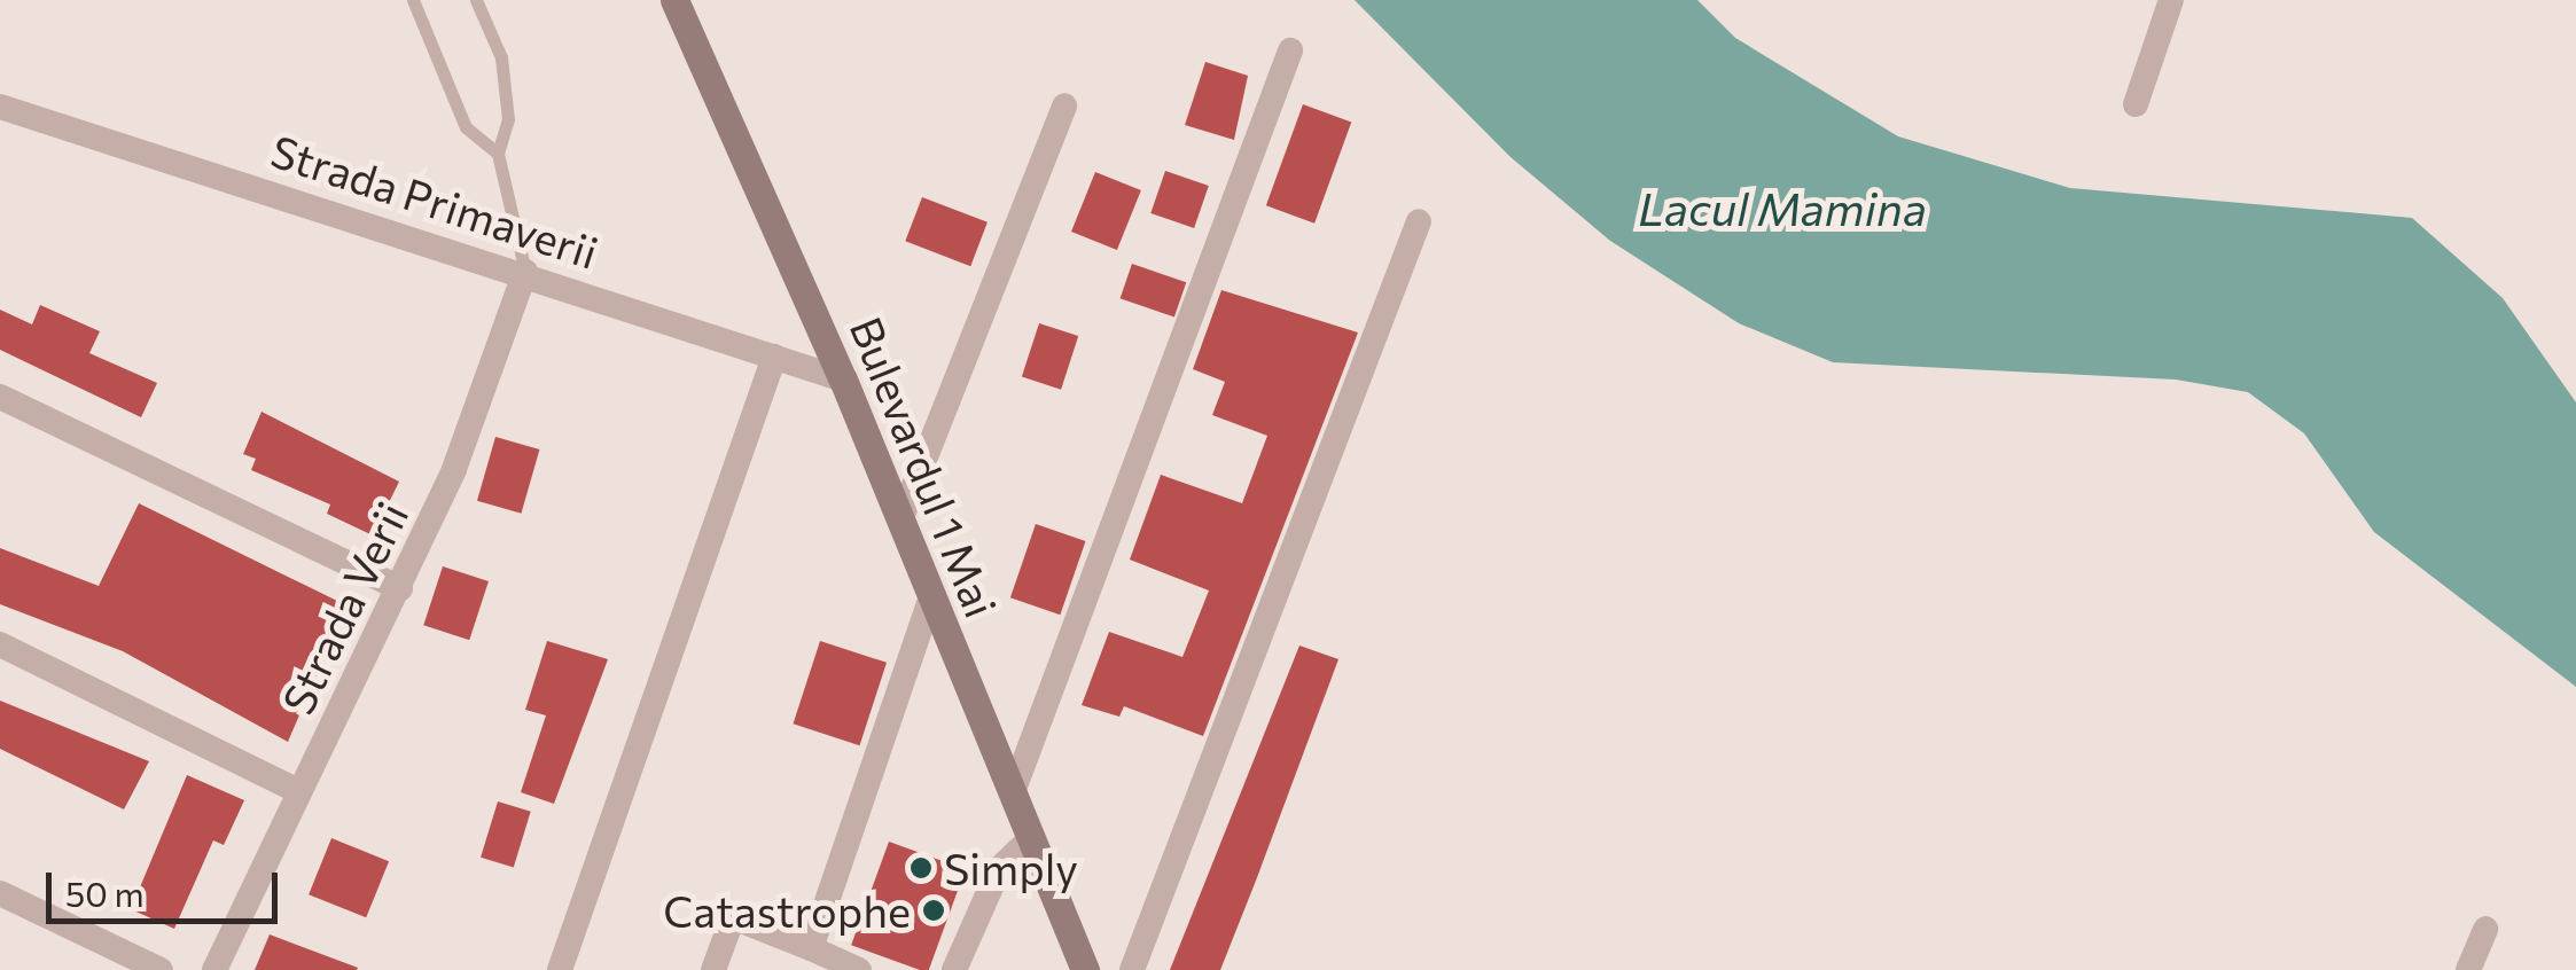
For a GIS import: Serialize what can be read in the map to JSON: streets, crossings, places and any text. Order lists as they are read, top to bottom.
{
  "streets": {
    "main road": ["Bulevardul 1 Mai"],
    "street": ["Strada Primaverii", "Strada Verii"]
  },
  "crossings": [
    ["Strada Primaverii", "Bulevardul 1 Mai"],
    ["Strada Primaverii", "Strada Verii"]
  ],
  "water": ["Lacul Mamina"],
  "places": ["Simply", "Catastrophe"],
  "scale_bar": "50 m"
}
